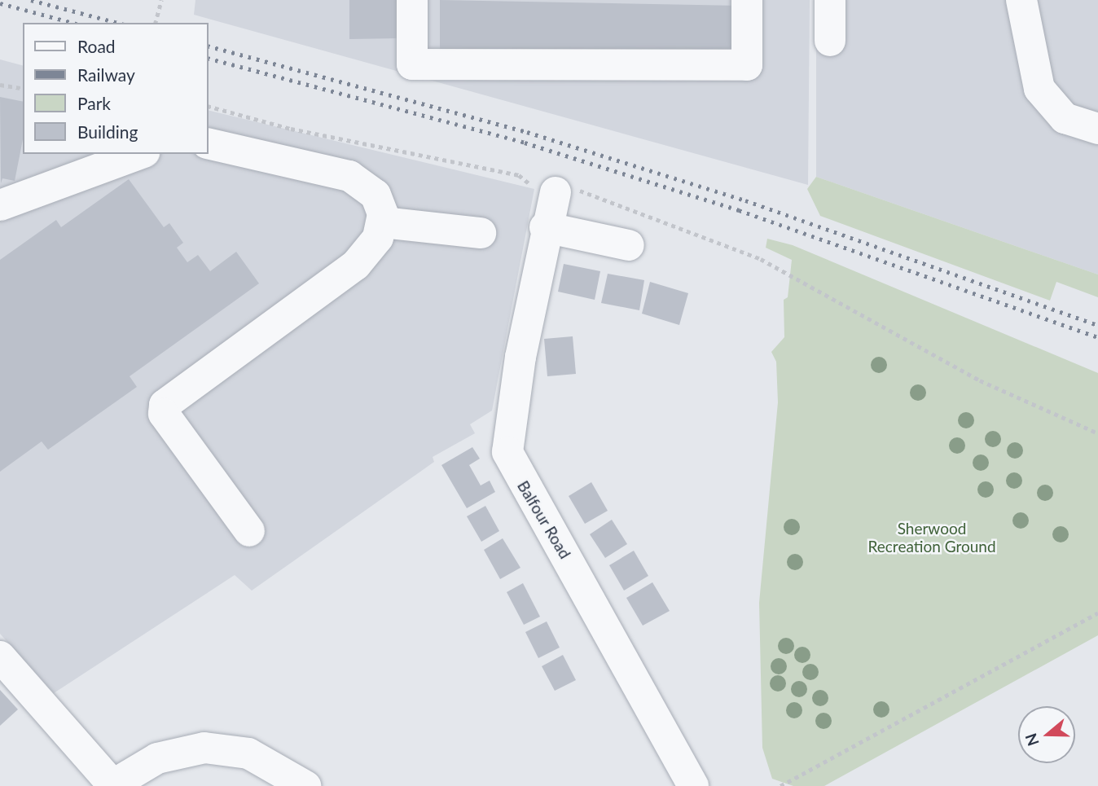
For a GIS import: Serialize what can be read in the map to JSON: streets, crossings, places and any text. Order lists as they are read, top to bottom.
{
  "streets": {
    "street": ["Balfour Road"]
  },
  "parks": ["Sherwood Recreation Ground"],
  "legend": [
    "Road",
    "Railway",
    "Park",
    "Building"
  ],
  "north": "left"
}
